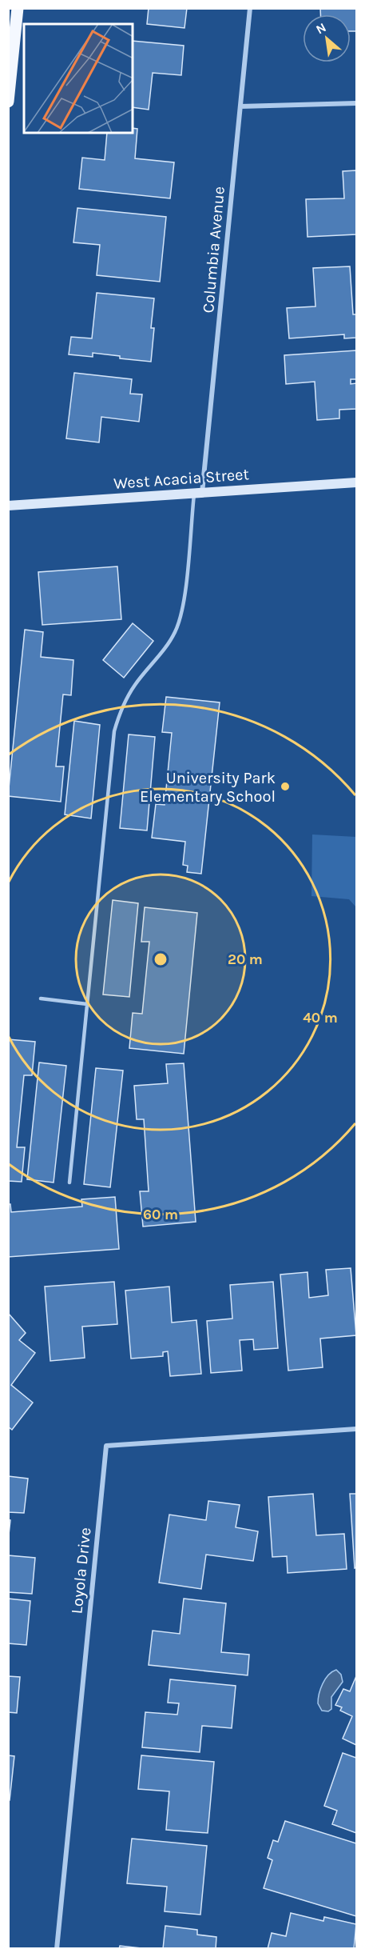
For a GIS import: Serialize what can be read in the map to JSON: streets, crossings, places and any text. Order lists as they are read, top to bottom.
{
  "streets": {
    "street": ["Columbia Avenue", "West Acacia Street", "Loyola Drive"]
  },
  "crossings": [
    ["Columbia Avenue", "West Acacia Street"]
  ],
  "places": ["University Park Elementary School"],
  "north": "top left",
  "rings": ["20 m", "40 m", "60 m"]
}
